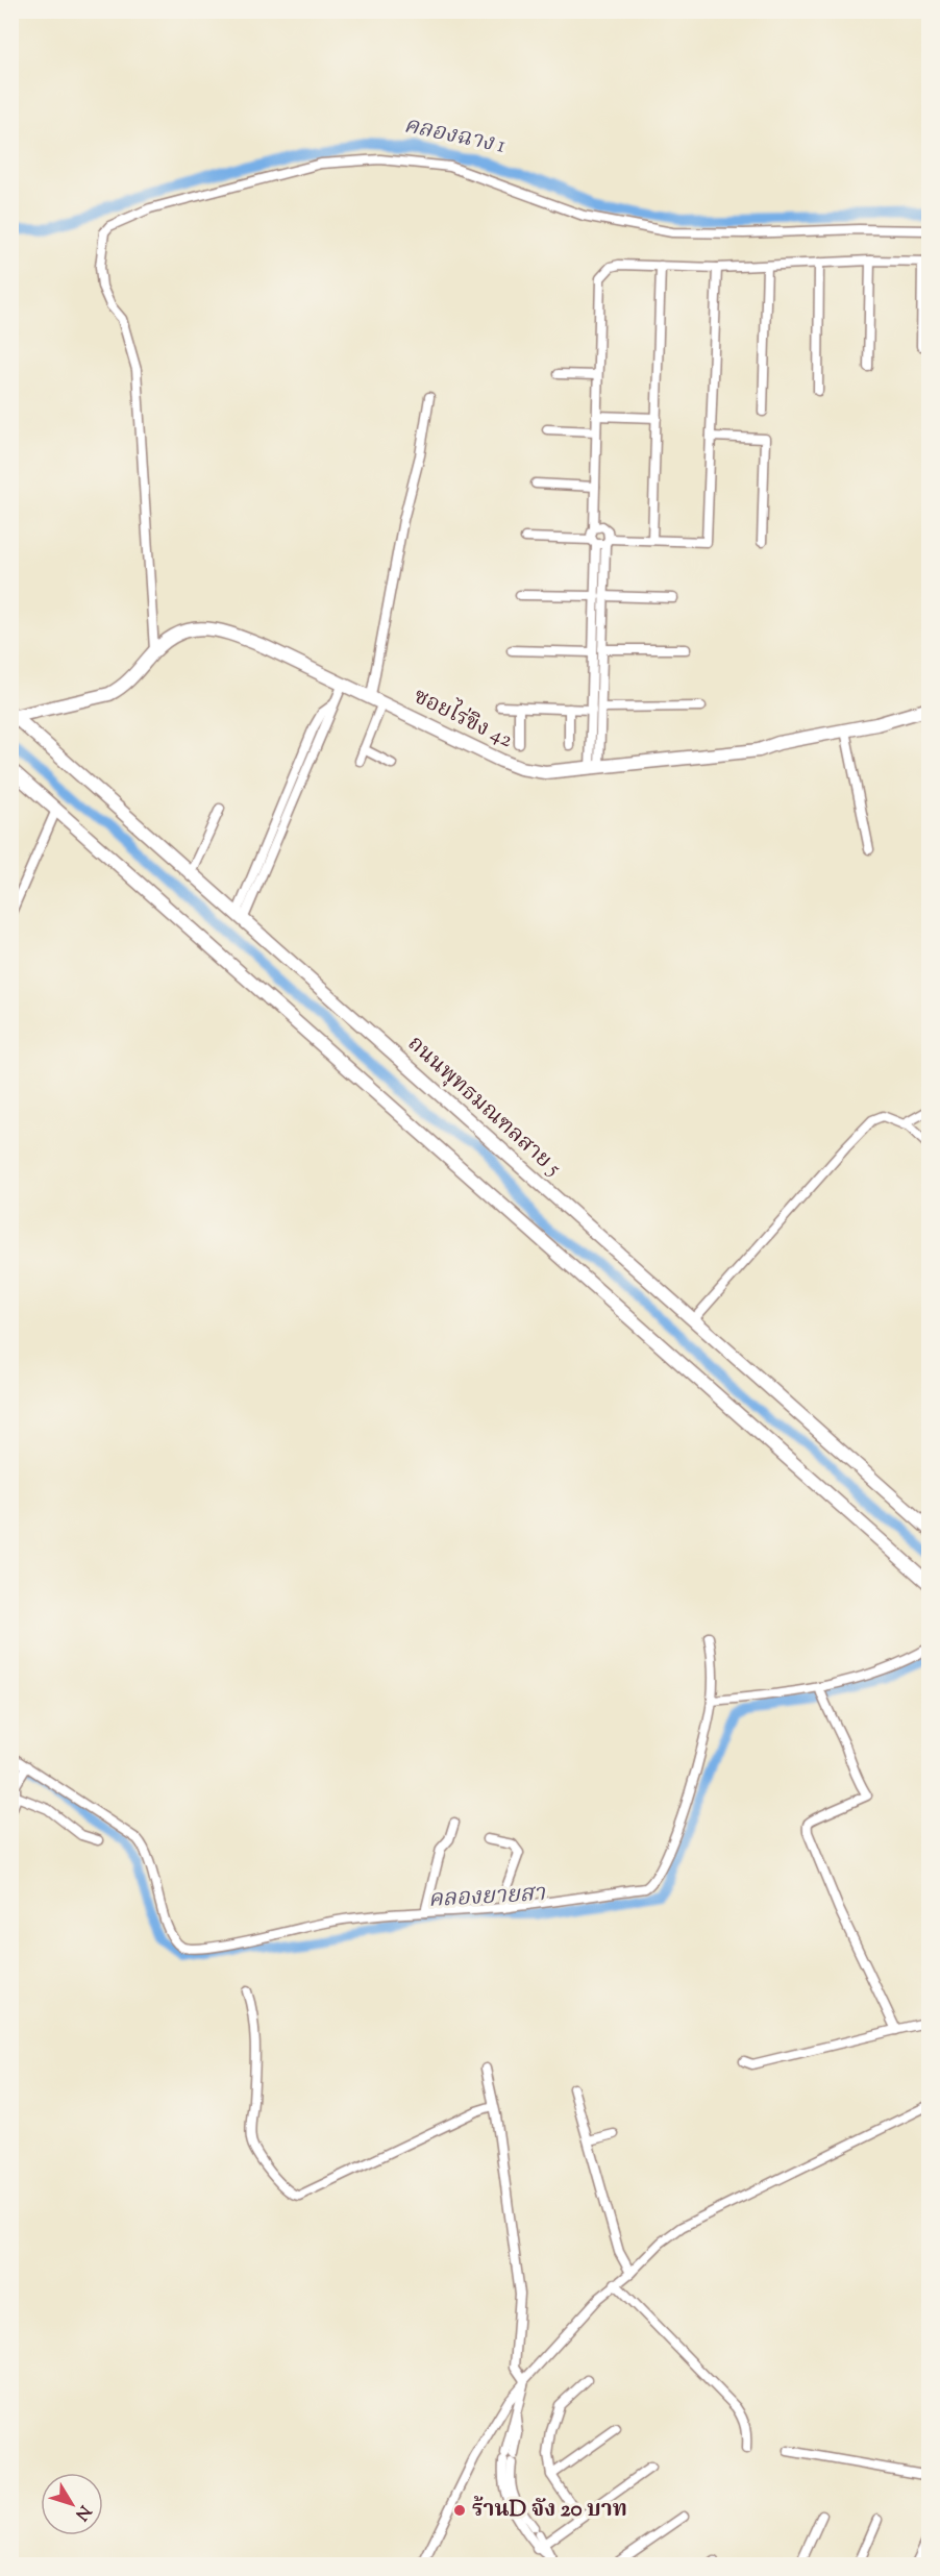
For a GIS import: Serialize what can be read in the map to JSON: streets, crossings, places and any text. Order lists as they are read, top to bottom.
{
  "streets": {
    "main road": ["ซอยไร่ขิง 42", "ถนนพุทธมณฑลสาย 5"]
  },
  "crossings": [
    ["ซอยไร่ขิง 42", "ถนนพุทธมณฑลสาย 5"]
  ],
  "water": ["คลองฉาง 1", "คลองยายสา"],
  "places": ["ร้านD จัง 20 บาท"],
  "north": "bottom right"
}
